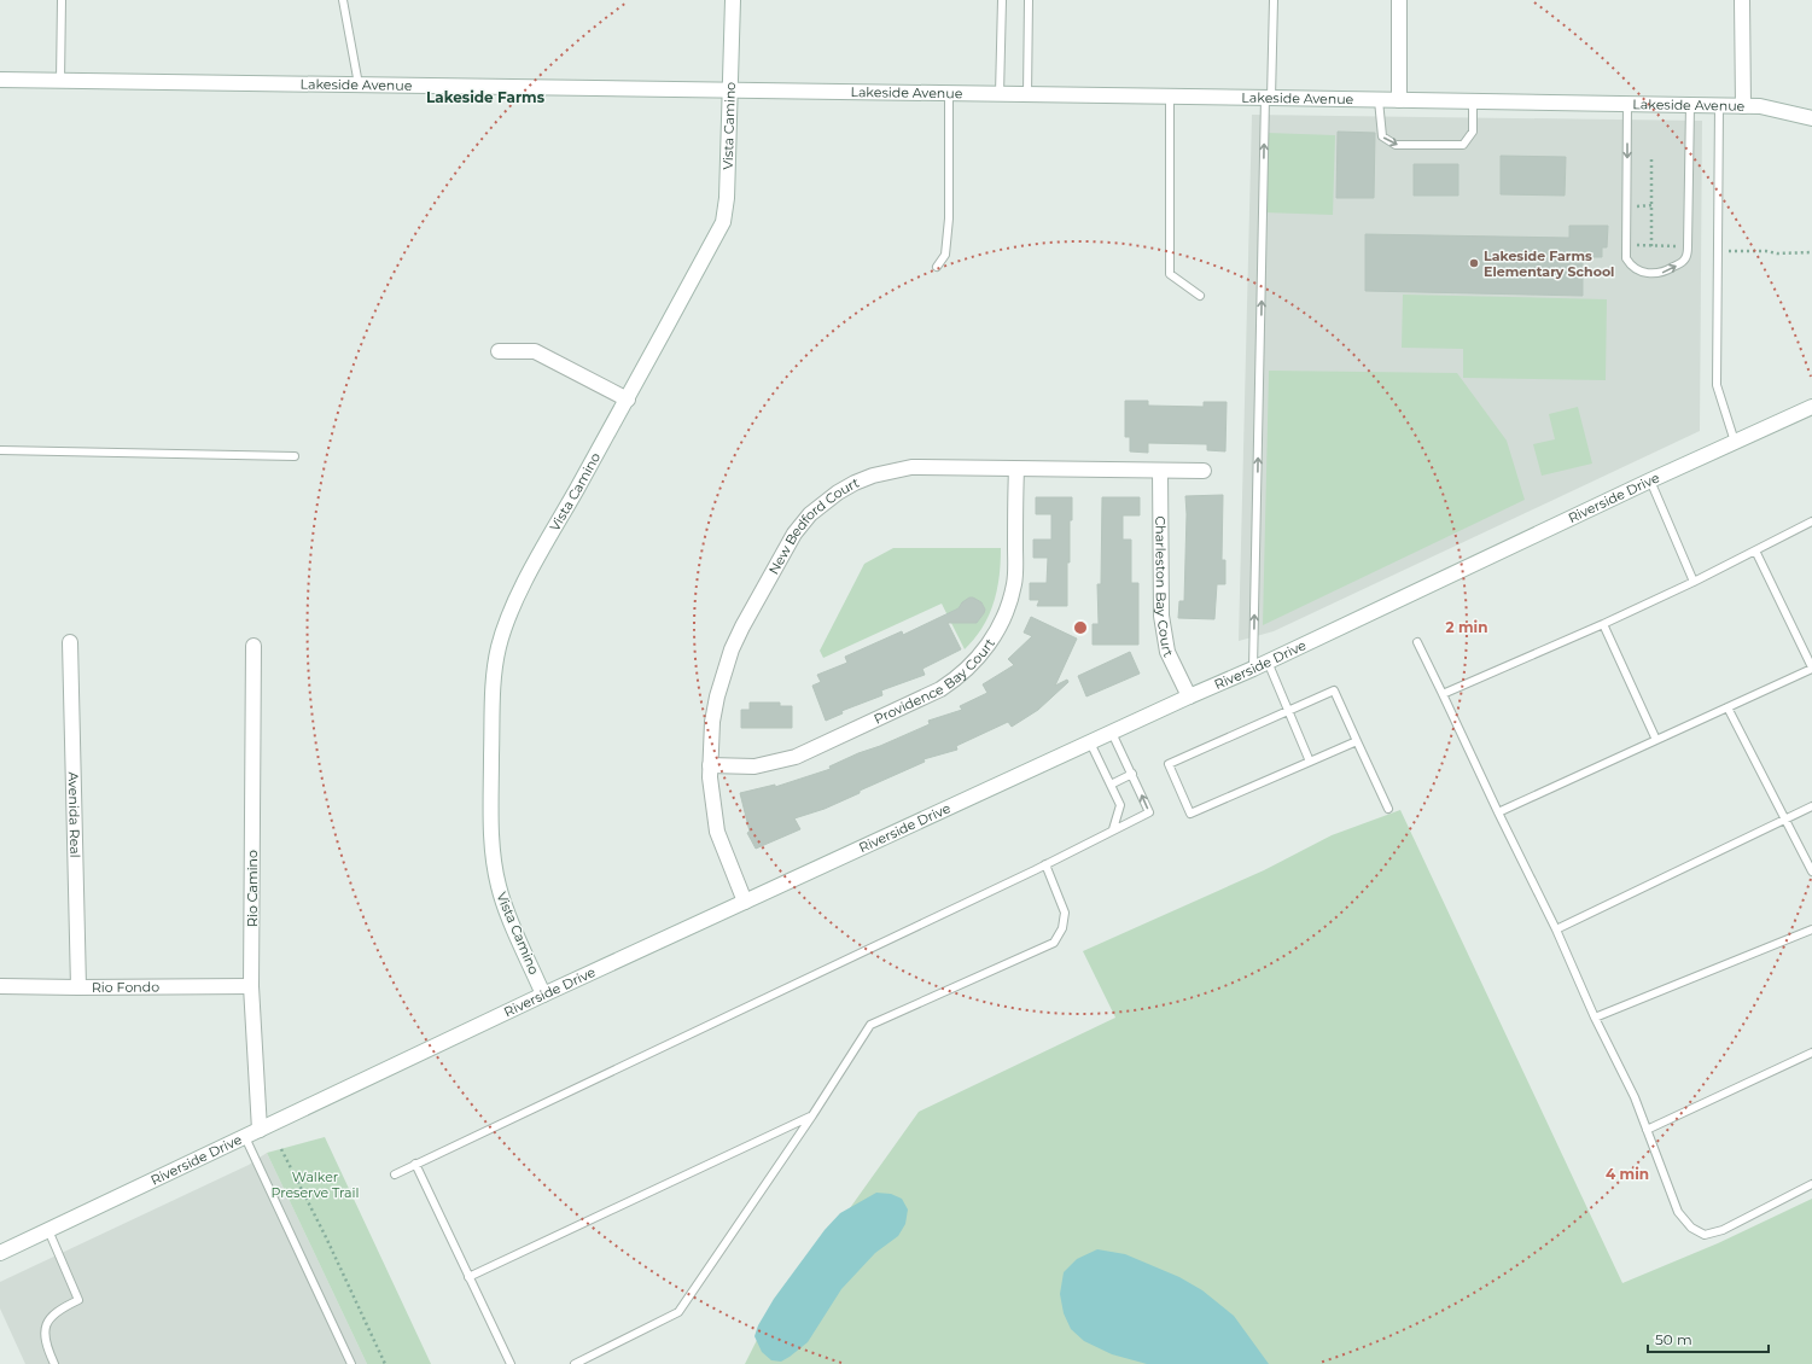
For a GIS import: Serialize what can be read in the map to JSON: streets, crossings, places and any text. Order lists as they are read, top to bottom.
{
  "streets": {
    "street": [
      "Lakeside Avenue",
      "Vista Camino",
      "Riverside Drive",
      "New Bedford Court",
      "Charleston Bay Court",
      "Providence Bay Court",
      "Avenida Real",
      "Rio Camino",
      "Rio Fondo"
    ]
  },
  "crossings": [
    ["Lakeside Avenue", "Vista Camino"],
    ["Vista Camino", "Riverside Drive"],
    ["Riverside Drive", "New Bedford Court"],
    ["Riverside Drive", "Charleston Bay Court"],
    ["Riverside Drive", "Rio Camino"],
    ["New Bedford Court", "Charleston Bay Court"],
    ["New Bedford Court", "Providence Bay Court"],
    ["Avenida Real", "Rio Fondo"],
    ["Rio Camino", "Rio Fondo"]
  ],
  "districts": ["Lakeside Farms"],
  "parks": ["Walker Preserve Trail"],
  "places": ["Lakeside Farms Elementary School"],
  "scale_bar": "50 m",
  "rings": ["2 min", "4 min"]
}
